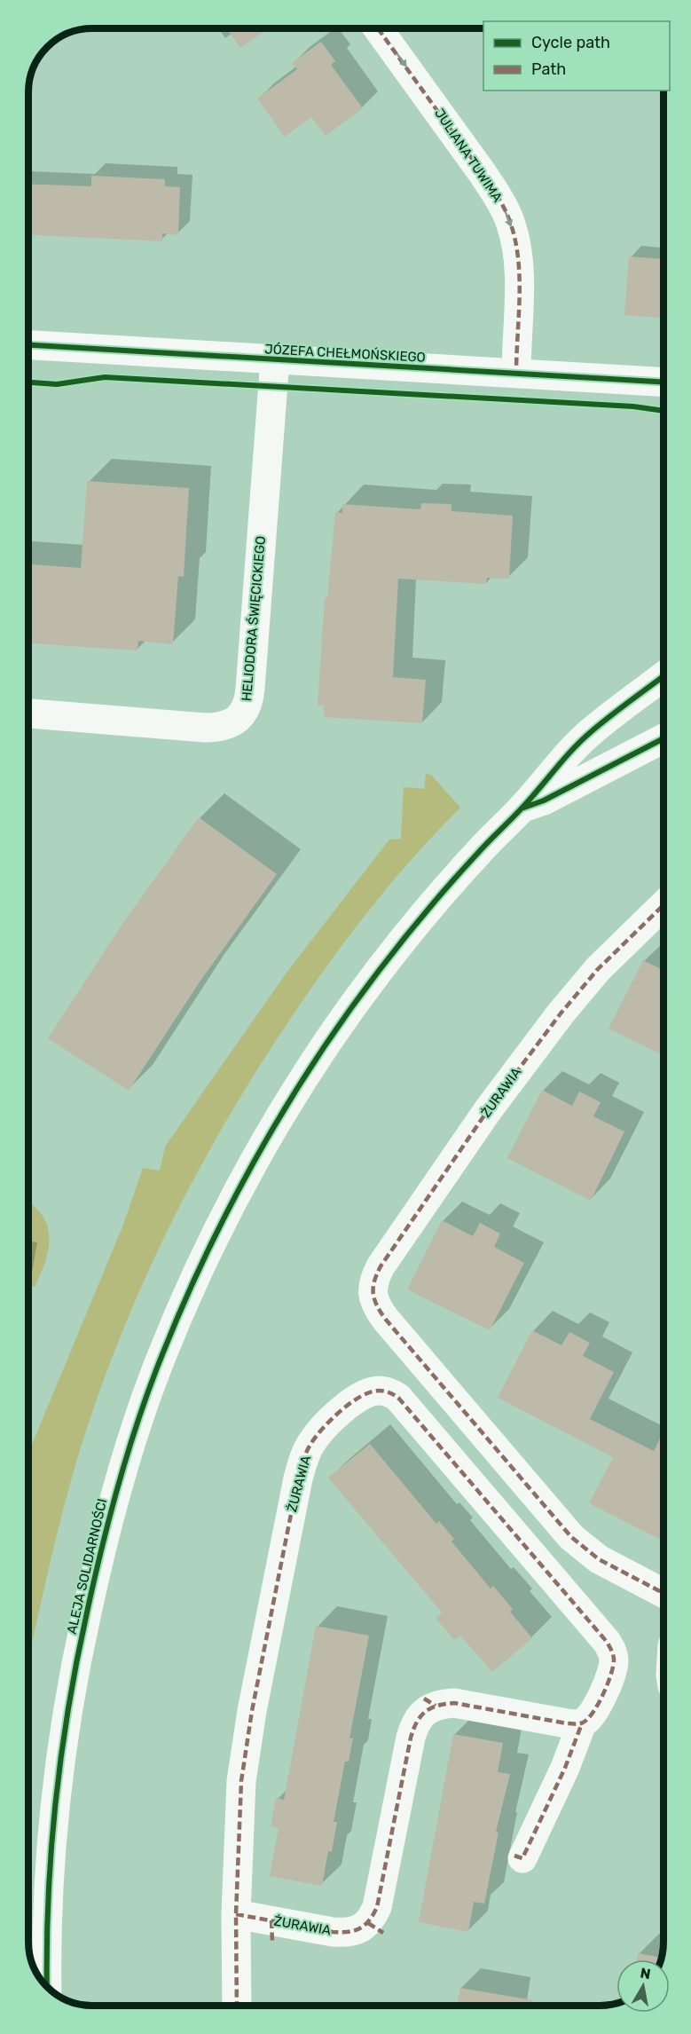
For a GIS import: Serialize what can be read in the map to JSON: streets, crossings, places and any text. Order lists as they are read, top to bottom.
{
  "streets": {
    "street": [
      "JULIANA TUWIMA",
      "JÓZEFA CHEŁMOŃSKIEGO",
      "HELIODORA ŚWIĘCICKIEGO",
      "ŻURAWIA",
      "ALEJA SOLIDARNOŚCI"
    ]
  },
  "crossings": [
    ["JULIANA TUWIMA", "JÓZEFA CHEŁMOŃSKIEGO"],
    ["JÓZEFA CHEŁMOŃSKIEGO", "HELIODORA ŚWIĘCICKIEGO"]
  ],
  "one_way": ["JULIANA TUWIMA"],
  "legend": ["Cycle path", "Path"],
  "north": "top"
}
